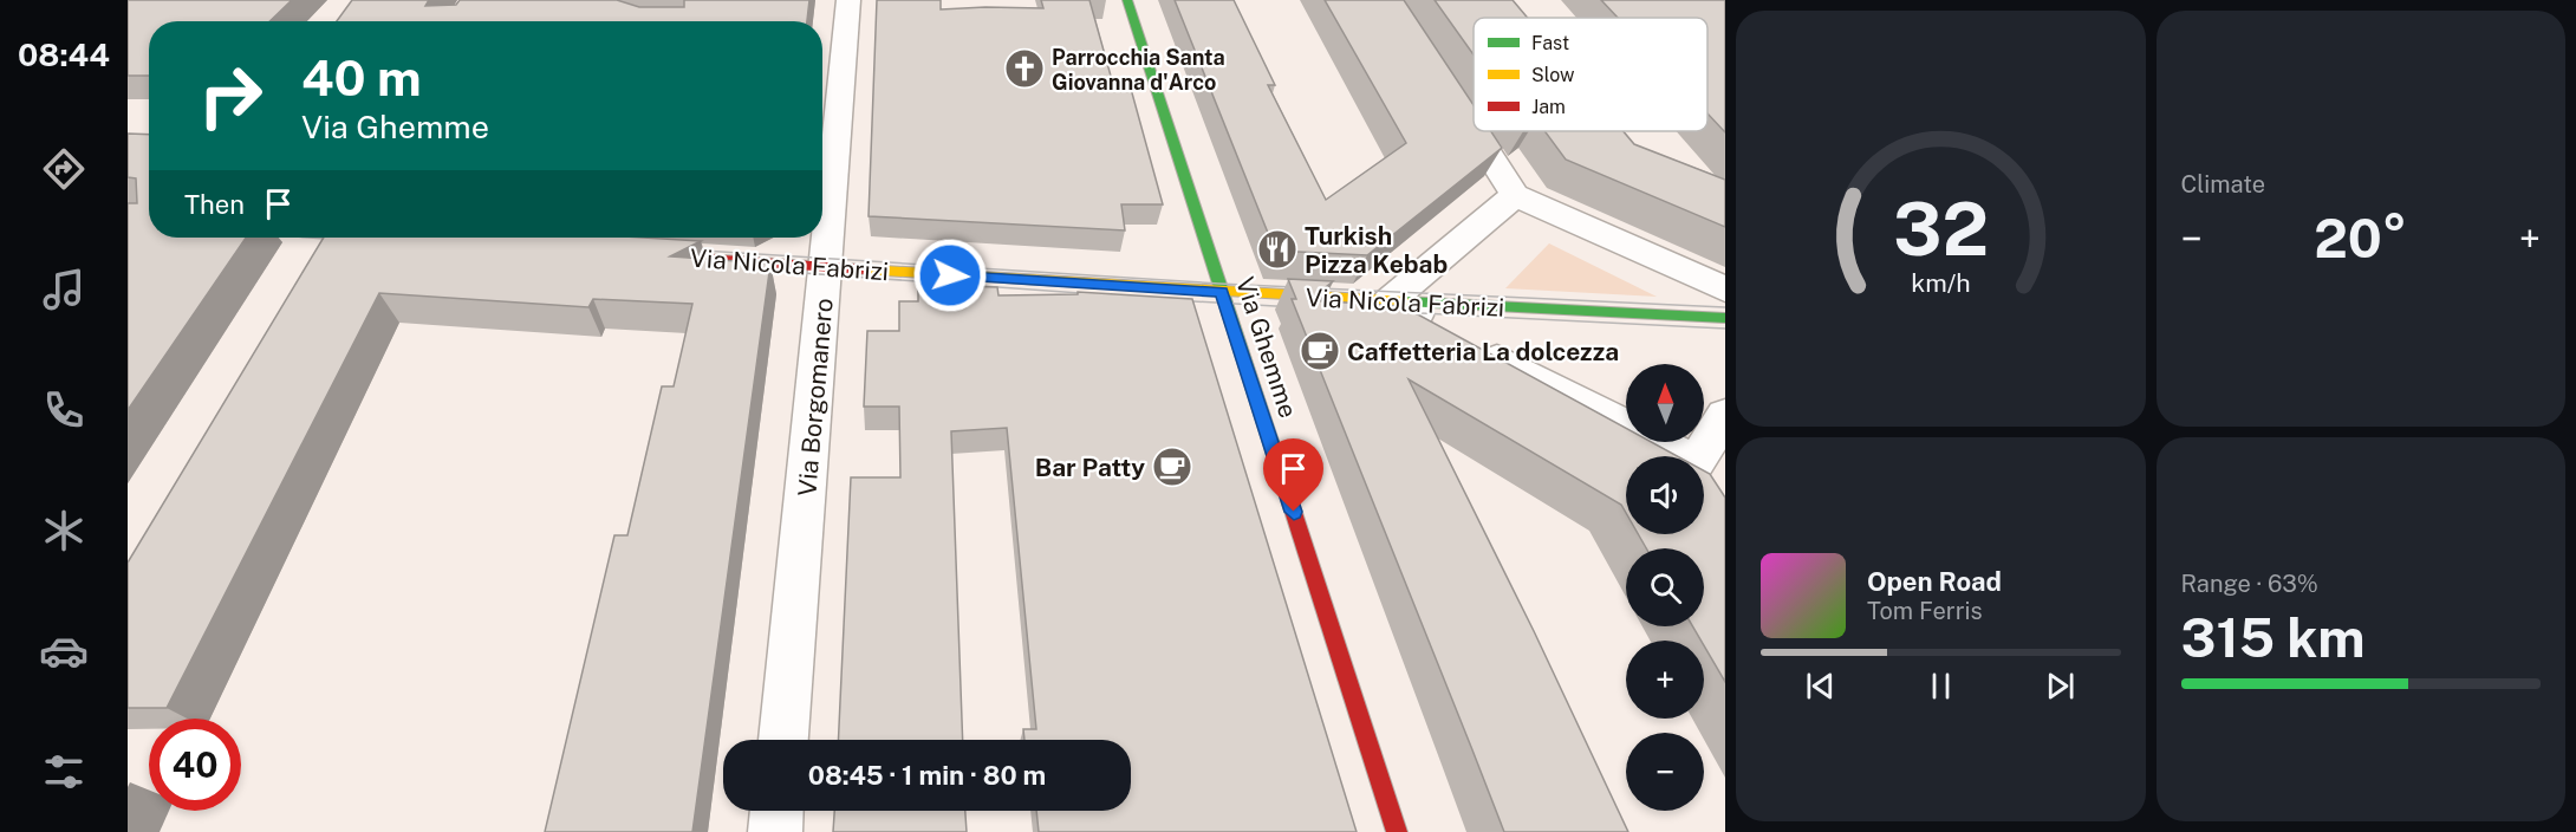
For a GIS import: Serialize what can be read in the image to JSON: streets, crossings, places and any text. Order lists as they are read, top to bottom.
{
  "streets": {
    "street": ["Via Nicola Fabrizi", "Via Ghemme", "Via Borgomanero"]
  },
  "crossings": [
    ["Via Nicola Fabrizi", "Via Ghemme"],
    ["Via Nicola Fabrizi", "Via Borgomanero"]
  ],
  "places": {
    "church": ["Parrocchia Santa Giovanna d'Arco"],
    "restaurant": ["Turkish Pizza Kebab"],
    "cafe": ["Caffetteria La dolcezza", "Bar Patty"]
  },
  "legend": ["Fast", "Slow", "Jam"],
  "north": "top",
  "page": {
    "tabs": "08:44",
    "tile": [
      "Climate",
      ["Range · 63%", "315 km"]
    ],
    "turn": ["40 m", "Via Ghemme"],
    "then": "Then",
    "heat": ["−", "20°", "+"],
    "map_buttons": ["+", "−"],
    "song": ["Open Road", "Tom Ferris"],
    "limit": "40",
    "trip": "08:45 · 1 min · 80 m",
    "gauge": ["32", "km/h"]
  }
}
